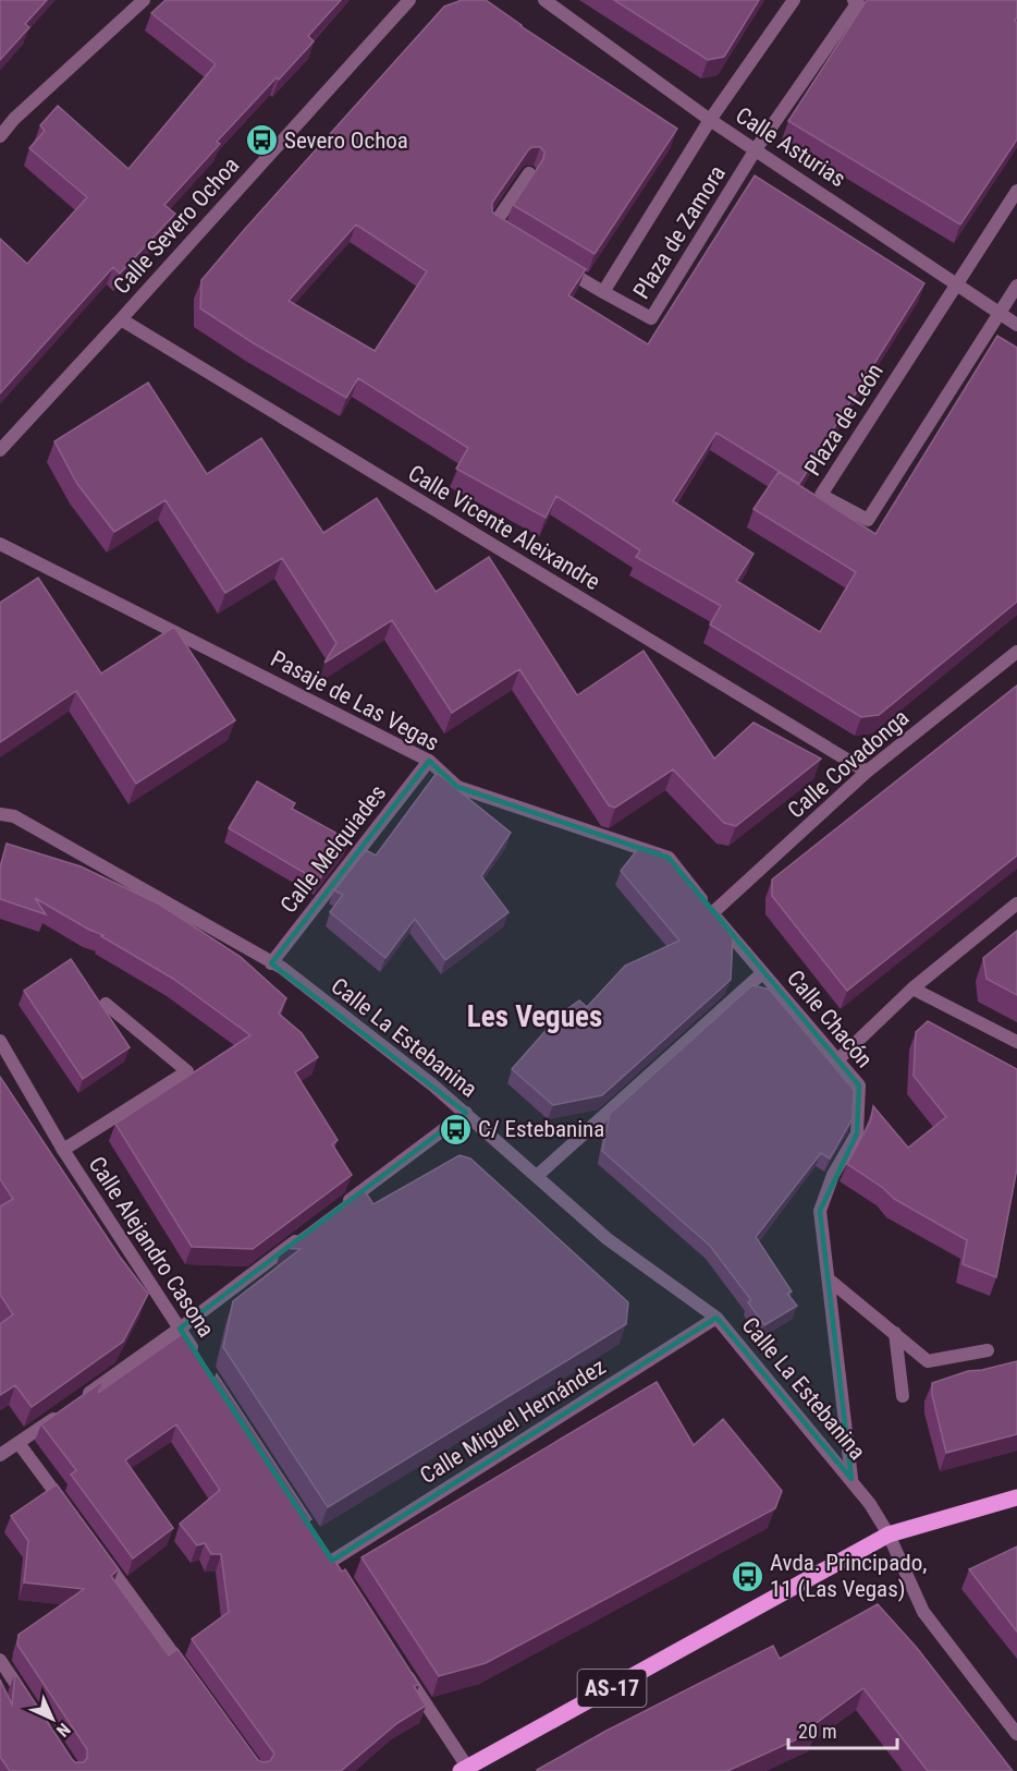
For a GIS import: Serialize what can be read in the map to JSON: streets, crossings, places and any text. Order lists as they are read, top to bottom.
{
  "streets": {
    "main road": ["AS-17"],
    "street": [
      "Calle Asturias",
      "Calle Severo Ochoa",
      "Plaza de Zamora",
      "Plaza de León",
      "Calle Vicente Aleixandre",
      "Pasaje de Las Vegas",
      "Calle Covadonga",
      "Calle Melquiades",
      "Calle Chacón",
      "Calle La Estebanina",
      "Calle Alejandro Casona",
      "Calle Miguel Hernández"
    ]
  },
  "crossings": [
    ["Calle Asturias", "Plaza de Zamora"],
    ["Calle Asturias", "Plaza de León"],
    ["Calle Severo Ochoa", "Calle Vicente Aleixandre"],
    ["Calle Vicente Aleixandre", "Calle Covadonga"],
    ["Pasaje de Las Vegas", "Calle Covadonga"],
    ["Pasaje de Las Vegas", "Calle Melquiades"],
    ["Pasaje de Las Vegas", "Calle Chacón"],
    ["Calle Covadonga", "Calle Chacón"],
    ["Calle Melquiades", "Calle La Estebanina"],
    ["Calle Chacón", "Calle La Estebanina"],
    ["Calle La Estebanina", "Calle Miguel Hernández"],
    ["Calle La Estebanina", "AS-17"]
  ],
  "districts": ["Les Vegues"],
  "places": {
    "bus stop": ["Severo Ochoa", "C/ Estebanina", "Avda. Principado, 11 (Las Vegas)"]
  },
  "scale_bar": "20 m",
  "north": "bottom right"
}
